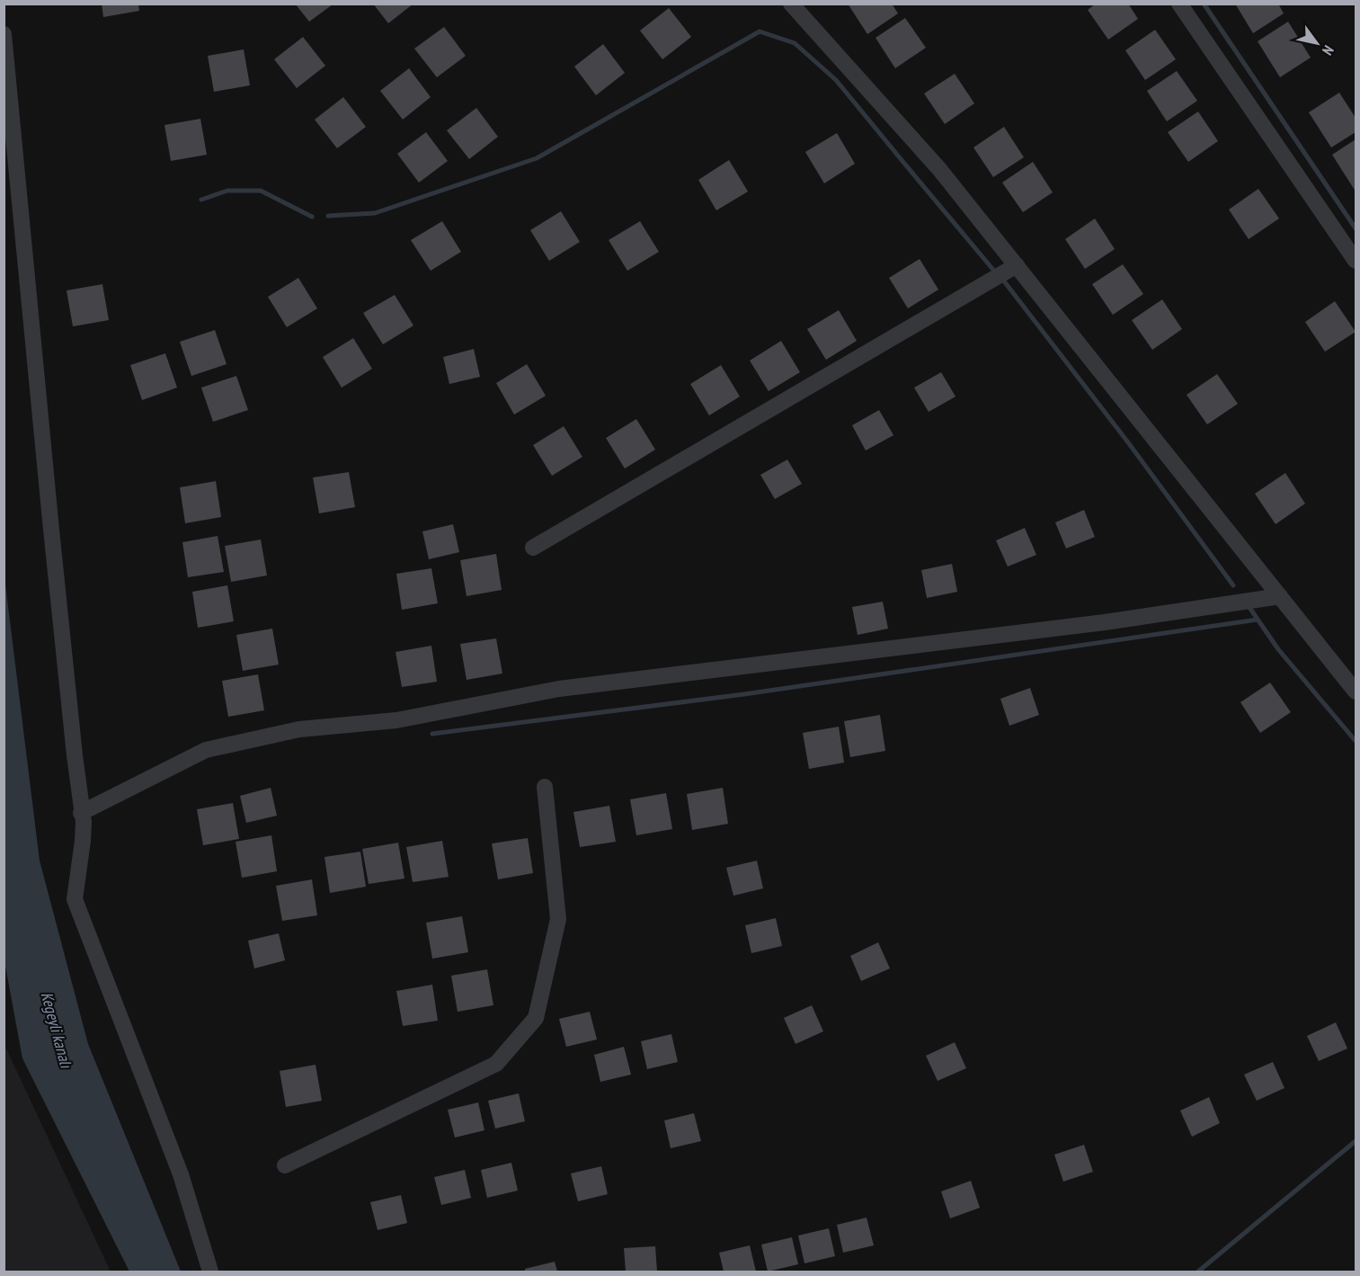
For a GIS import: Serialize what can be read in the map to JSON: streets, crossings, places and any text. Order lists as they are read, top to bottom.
{
  "water": ["Kegeyli kanalı"],
  "north": "bottom right"
}
